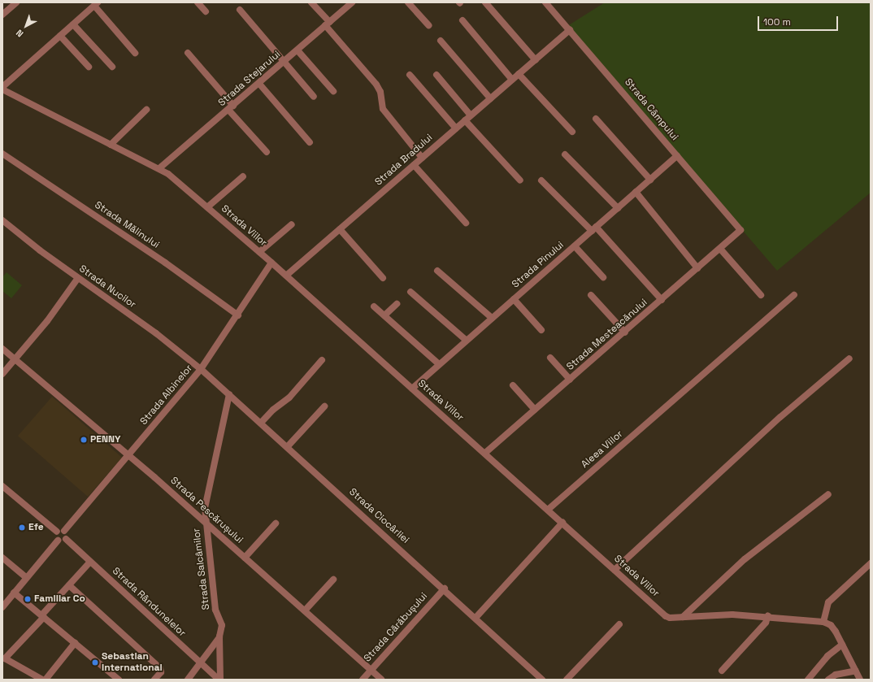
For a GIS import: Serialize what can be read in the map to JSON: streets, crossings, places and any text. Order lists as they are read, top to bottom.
{
  "streets": {
    "street": [
      "Strada Stejarului",
      "Strada Câmpului",
      "Strada Bradului",
      "Strada Mălinului",
      "Strada Viilor",
      "Strada Pinului",
      "Strada Nucilor",
      "Strada Mesteacănului",
      "Strada Albinelor",
      "Aleea Viilor",
      "Strada Pescărușului",
      "Strada Ciocârliei",
      "Strada Salcâmilor",
      "Strada Rândunelelor",
      "Strada Cărăbușului"
    ]
  },
  "crossings": [
    ["Strada Stejarului", "Strada Viilor"],
    ["Strada Câmpului", "Strada Bradului"],
    ["Strada Câmpului", "Strada Pinului"],
    ["Strada Câmpului", "Strada Mesteacănului"],
    ["Strada Bradului", "Strada Viilor"],
    ["Strada Mălinului", "Strada Albinelor"],
    ["Strada Viilor", "Strada Pinului"],
    ["Strada Viilor", "Strada Mesteacănului"],
    ["Strada Viilor", "Strada Albinelor"],
    ["Strada Viilor", "Aleea Viilor"],
    ["Strada Nucilor", "Strada Albinelor"],
    ["Strada Nucilor", "Strada Ciocârliei"],
    ["Strada Albinelor", "Strada Pescărușului"],
    ["Strada Albinelor", "Strada Ciocârliei"],
    ["Strada Albinelor", "Strada Rândunelelor"],
    ["Strada Pescărușului", "Strada Salcâmilor"],
    ["Strada Pescărușului", "Strada Cărăbușului"],
    ["Strada Ciocârliei", "Strada Salcâmilor"],
    ["Strada Ciocârliei", "Strada Cărăbușului"]
  ],
  "places": [
    "PENNY",
    "Efe",
    "Familiar Co",
    "Sebastian International"
  ],
  "scale_bar": "100 m",
  "north": "bottom left"
}
